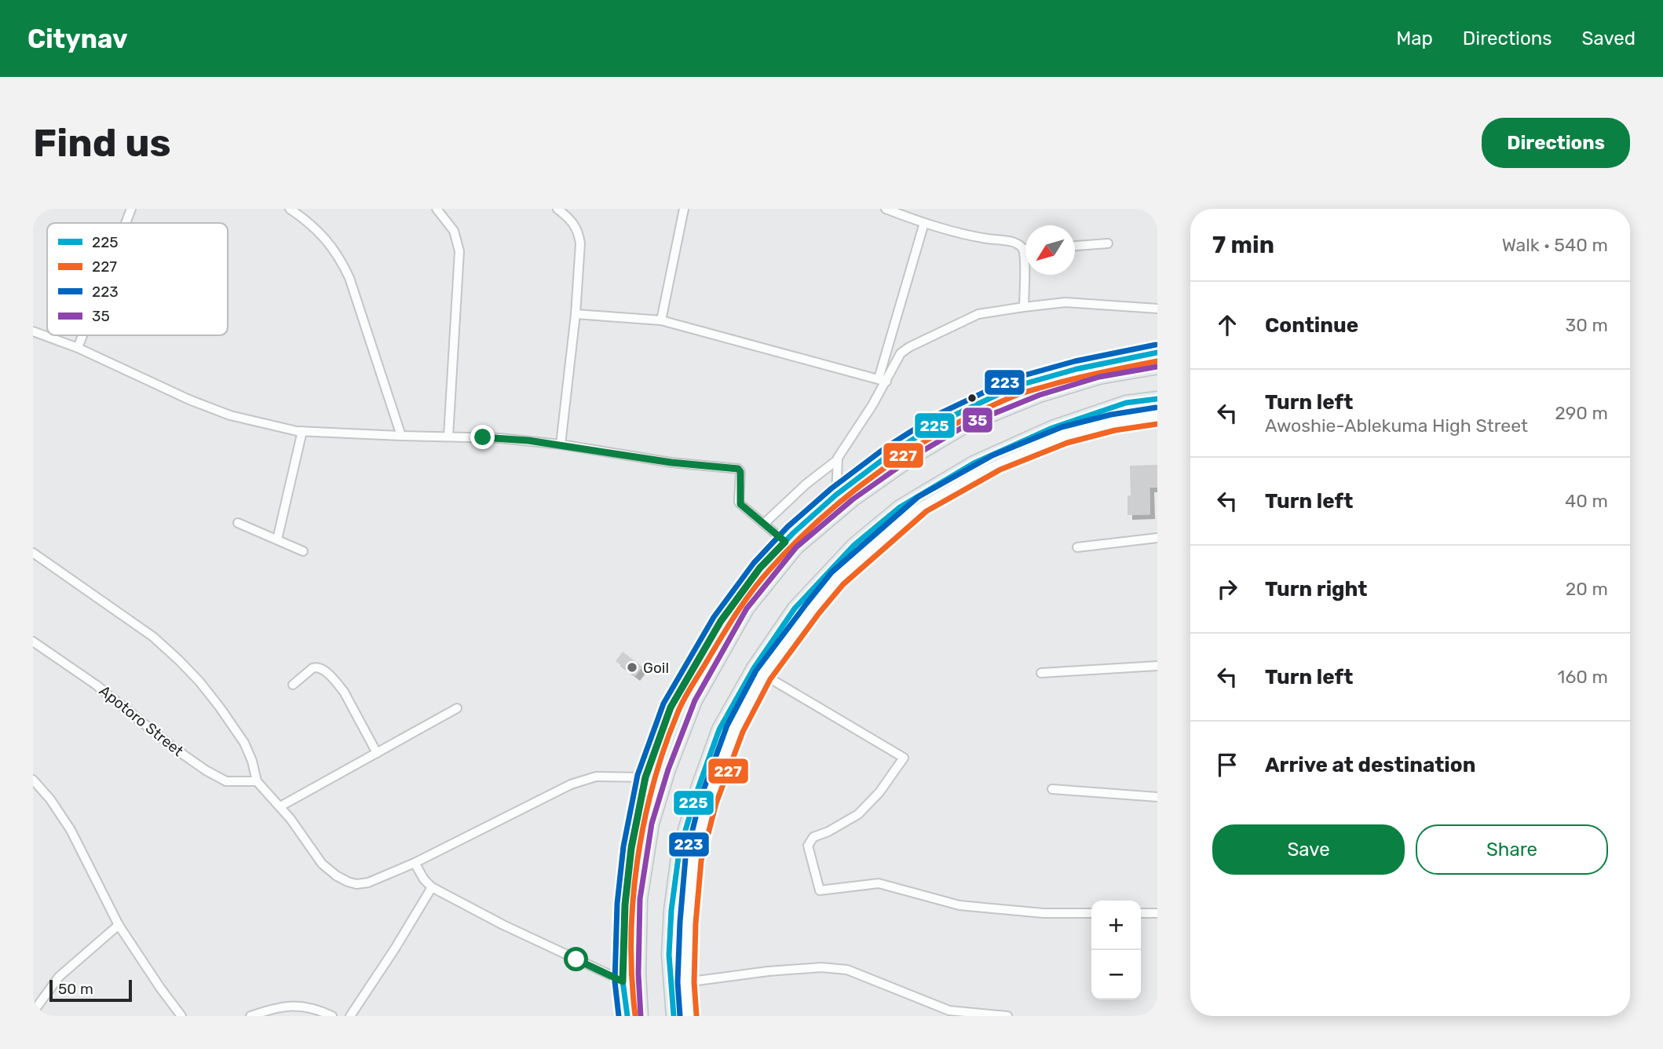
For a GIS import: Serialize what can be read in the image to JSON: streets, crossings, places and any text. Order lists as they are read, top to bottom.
{
  "streets": {
    "street": ["Apotoro Street"]
  },
  "places": ["Goil"],
  "lines": [
    "transit line 223",
    "transit line 225",
    "transit line 227",
    "transit line 35"
  ],
  "legend": [
    "225",
    "227",
    "223",
    "35"
  ],
  "scale_bar": "50 m",
  "north": "bottom left",
  "page": {
    "header": "Citynav",
    "nav": ["Map", "Directions", "Saved"],
    "buttons": [
      "Directions",
      ["Save", "Share"]
    ],
    "title": "Find us",
    "heading": ["7 min", "Walk · 540 m"],
    "list": [
      ["Continue", "30 m"],
      ["Turn left", "Awoshie-Ablekuma High Street", "290 m"],
      ["Turn left", "40 m"],
      ["Turn right", "20 m"],
      ["Turn left", "160 m"],
      "Arrive at destination"
    ],
    "map_buttons": ["+", "−"],
    "scale": "50 m"
  }
}
